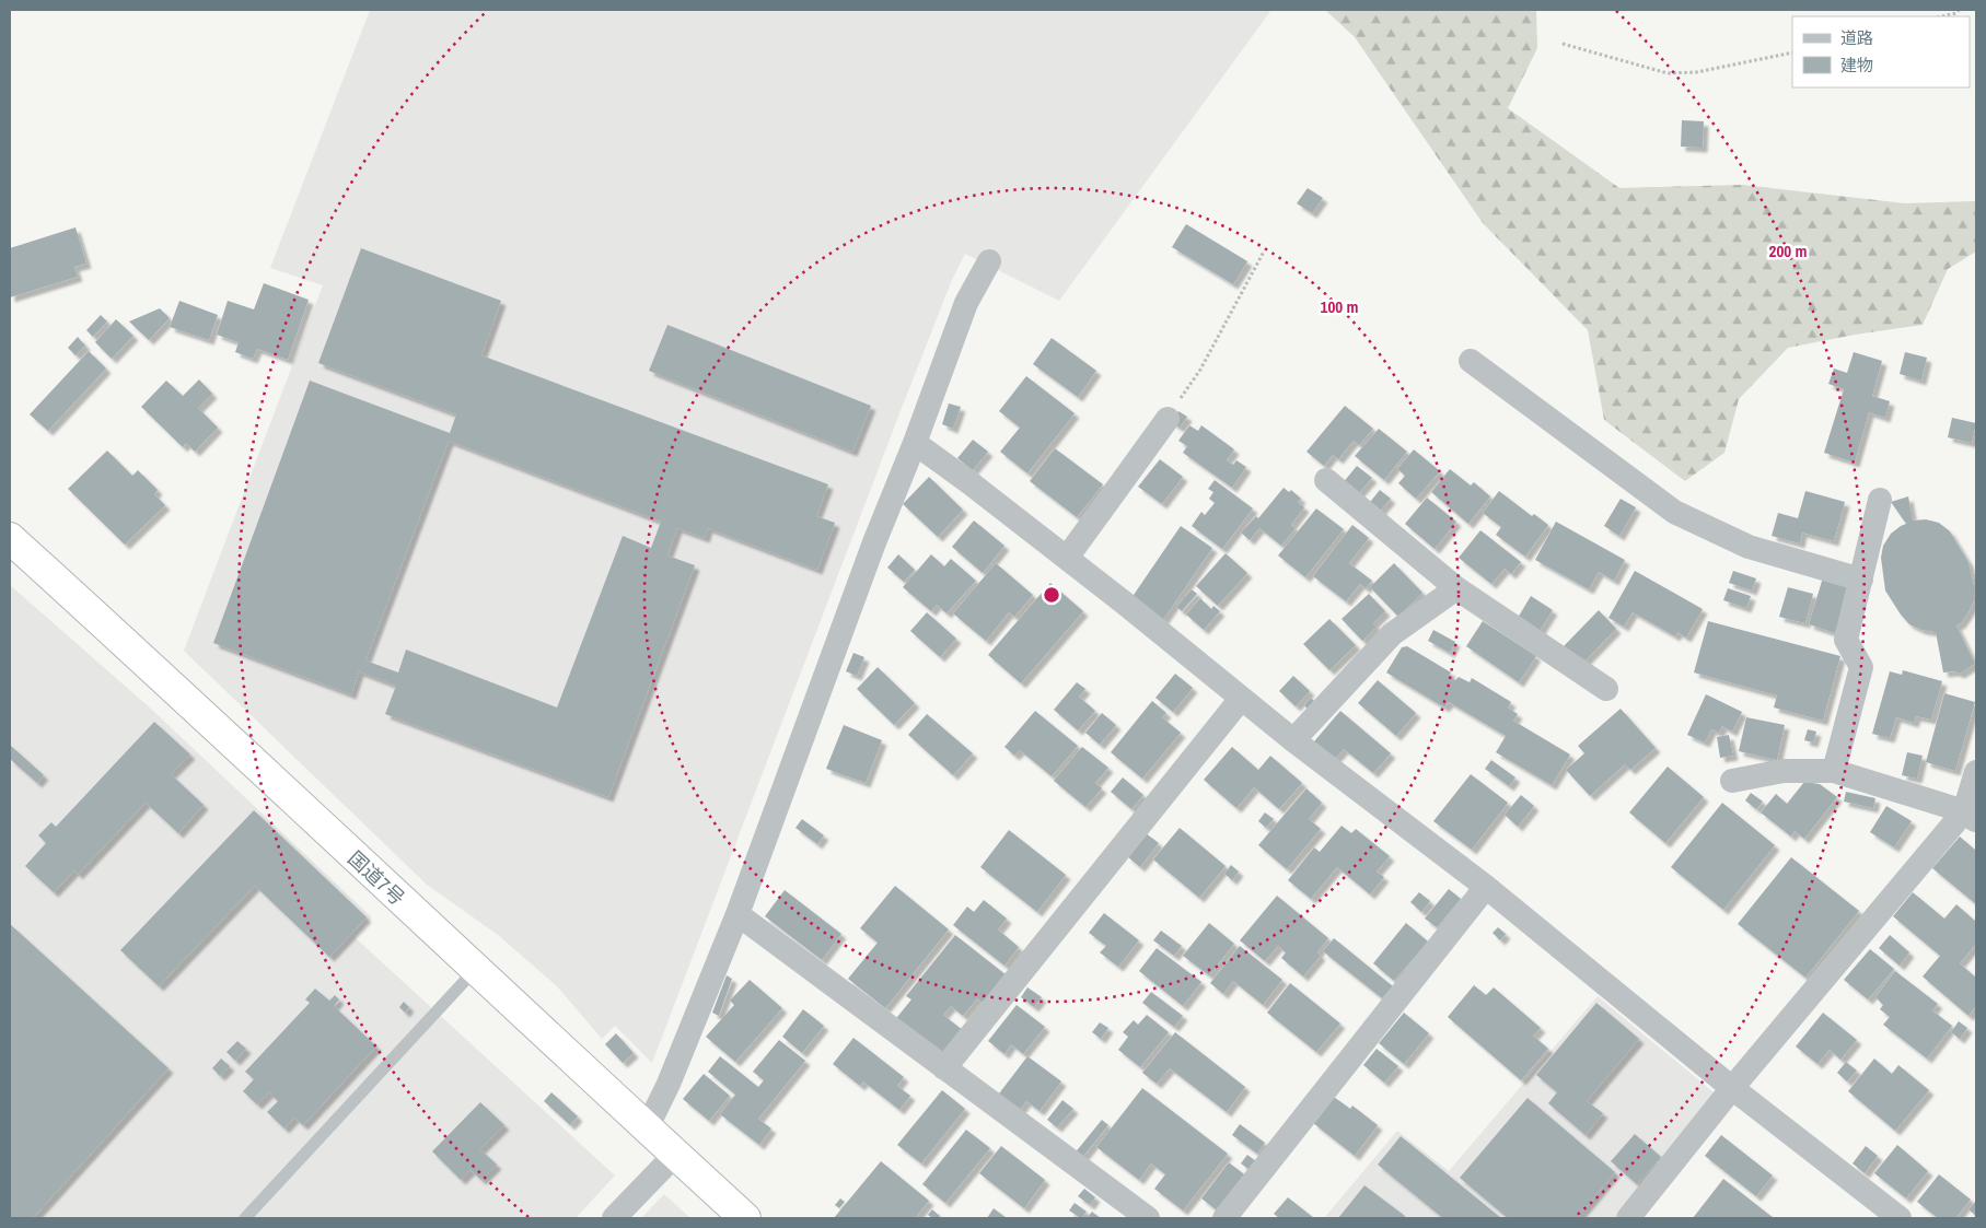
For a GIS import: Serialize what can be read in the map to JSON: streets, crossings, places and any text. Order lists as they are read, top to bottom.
{
  "streets": {
    "highway": ["国道7号"]
  },
  "legend": ["道路", "建物"],
  "rings": ["200 m", "100 m"]
}
